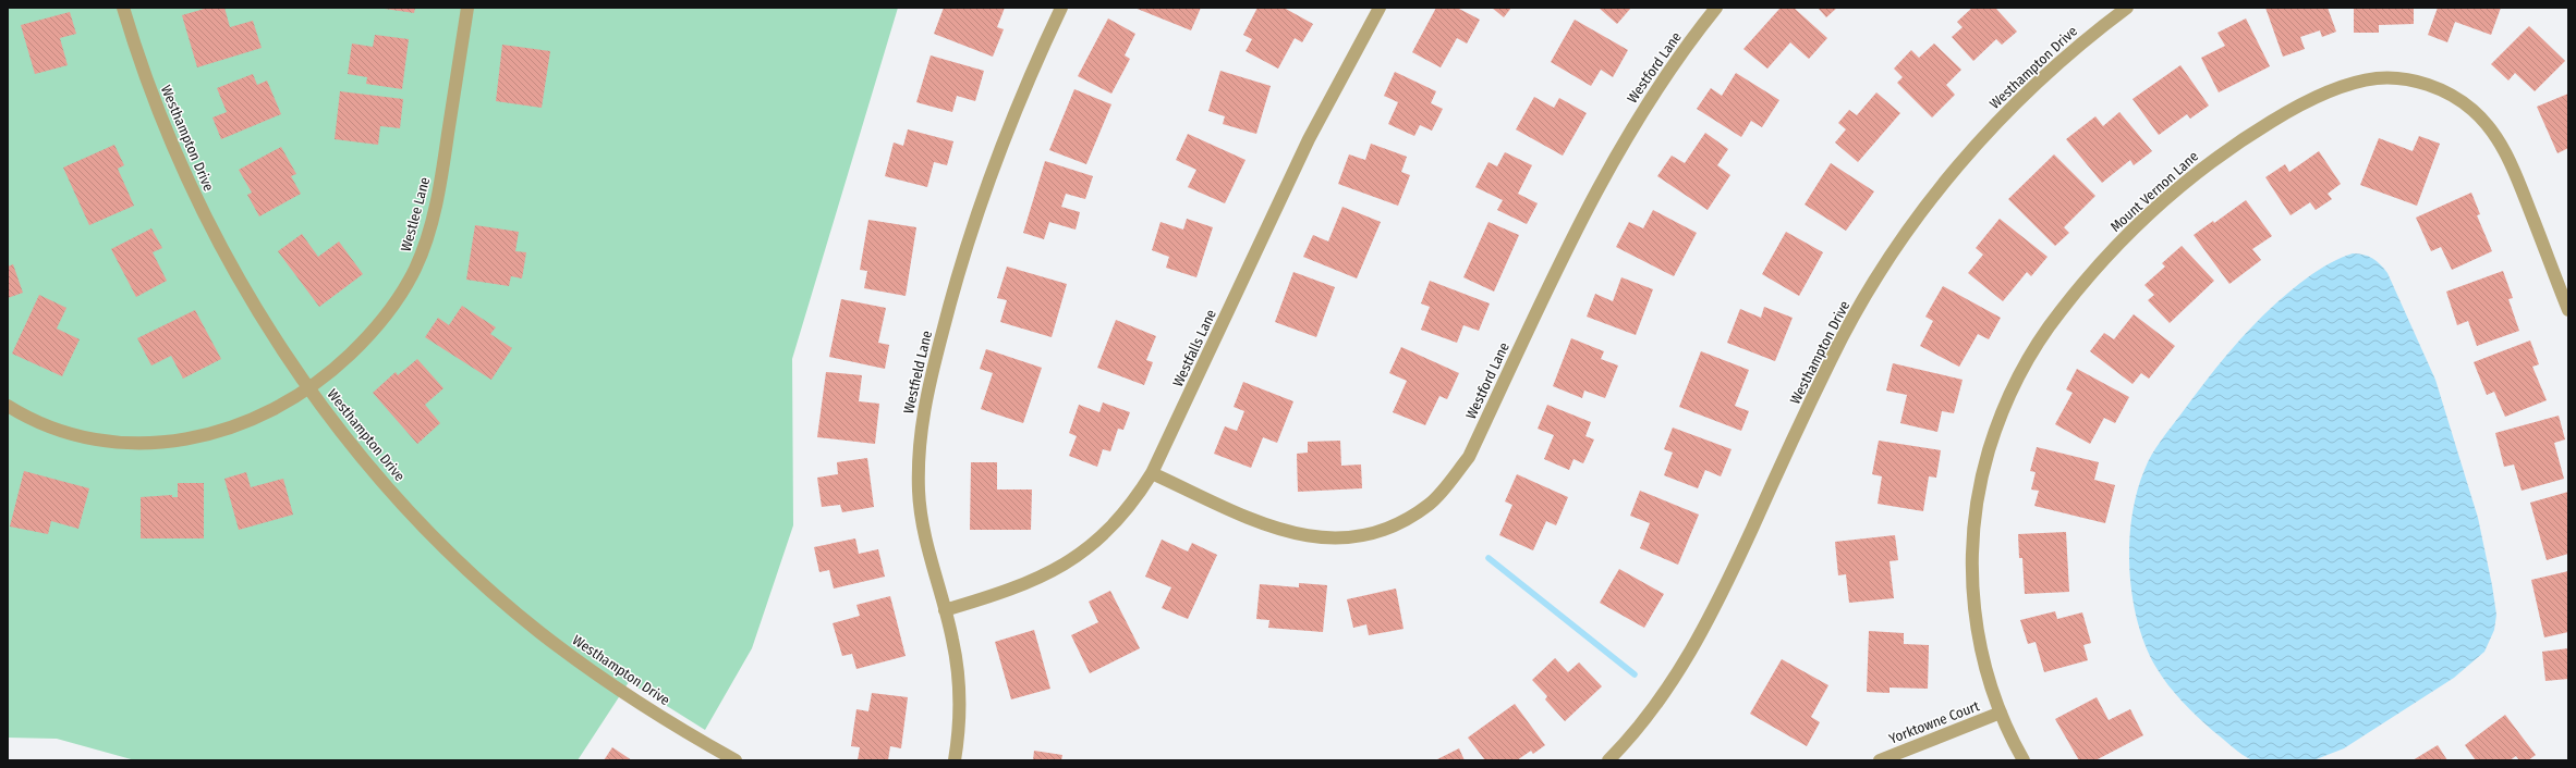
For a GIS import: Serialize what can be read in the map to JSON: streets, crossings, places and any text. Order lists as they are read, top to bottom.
{
  "streets": {
    "street": [
      "Westford Lane",
      "Westhampton Drive",
      "Mount Vernon Lane",
      "Westlee Lane",
      "Westfalls Lane",
      "Westfield Lane",
      "Yorktowne Court"
    ]
  },
  "crossings": [
    ["Westford Lane", "Westfalls Lane"],
    ["Westhampton Drive", "Westlee Lane"],
    ["Mount Vernon Lane", "Yorktowne Court"],
    ["Westfalls Lane", "Westfield Lane"]
  ]
}
